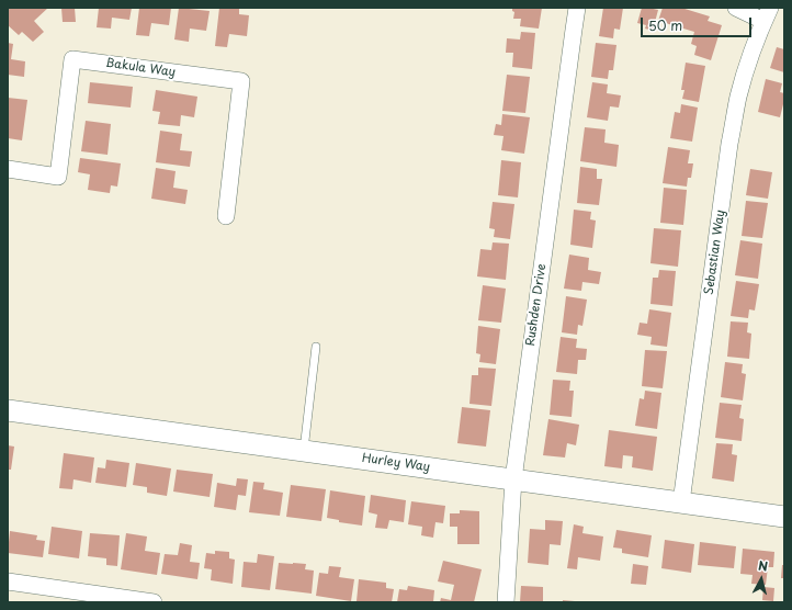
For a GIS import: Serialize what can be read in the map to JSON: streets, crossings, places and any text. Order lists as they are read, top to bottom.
{
  "streets": {
    "street": [
      "Bakula Way",
      "Sebastian Way",
      "Rushden Drive",
      "Hurley Way"
    ]
  },
  "crossings": [
    ["Sebastian Way", "Hurley Way"],
    ["Rushden Drive", "Hurley Way"]
  ],
  "scale_bar": "50 m",
  "north": "top"
}
